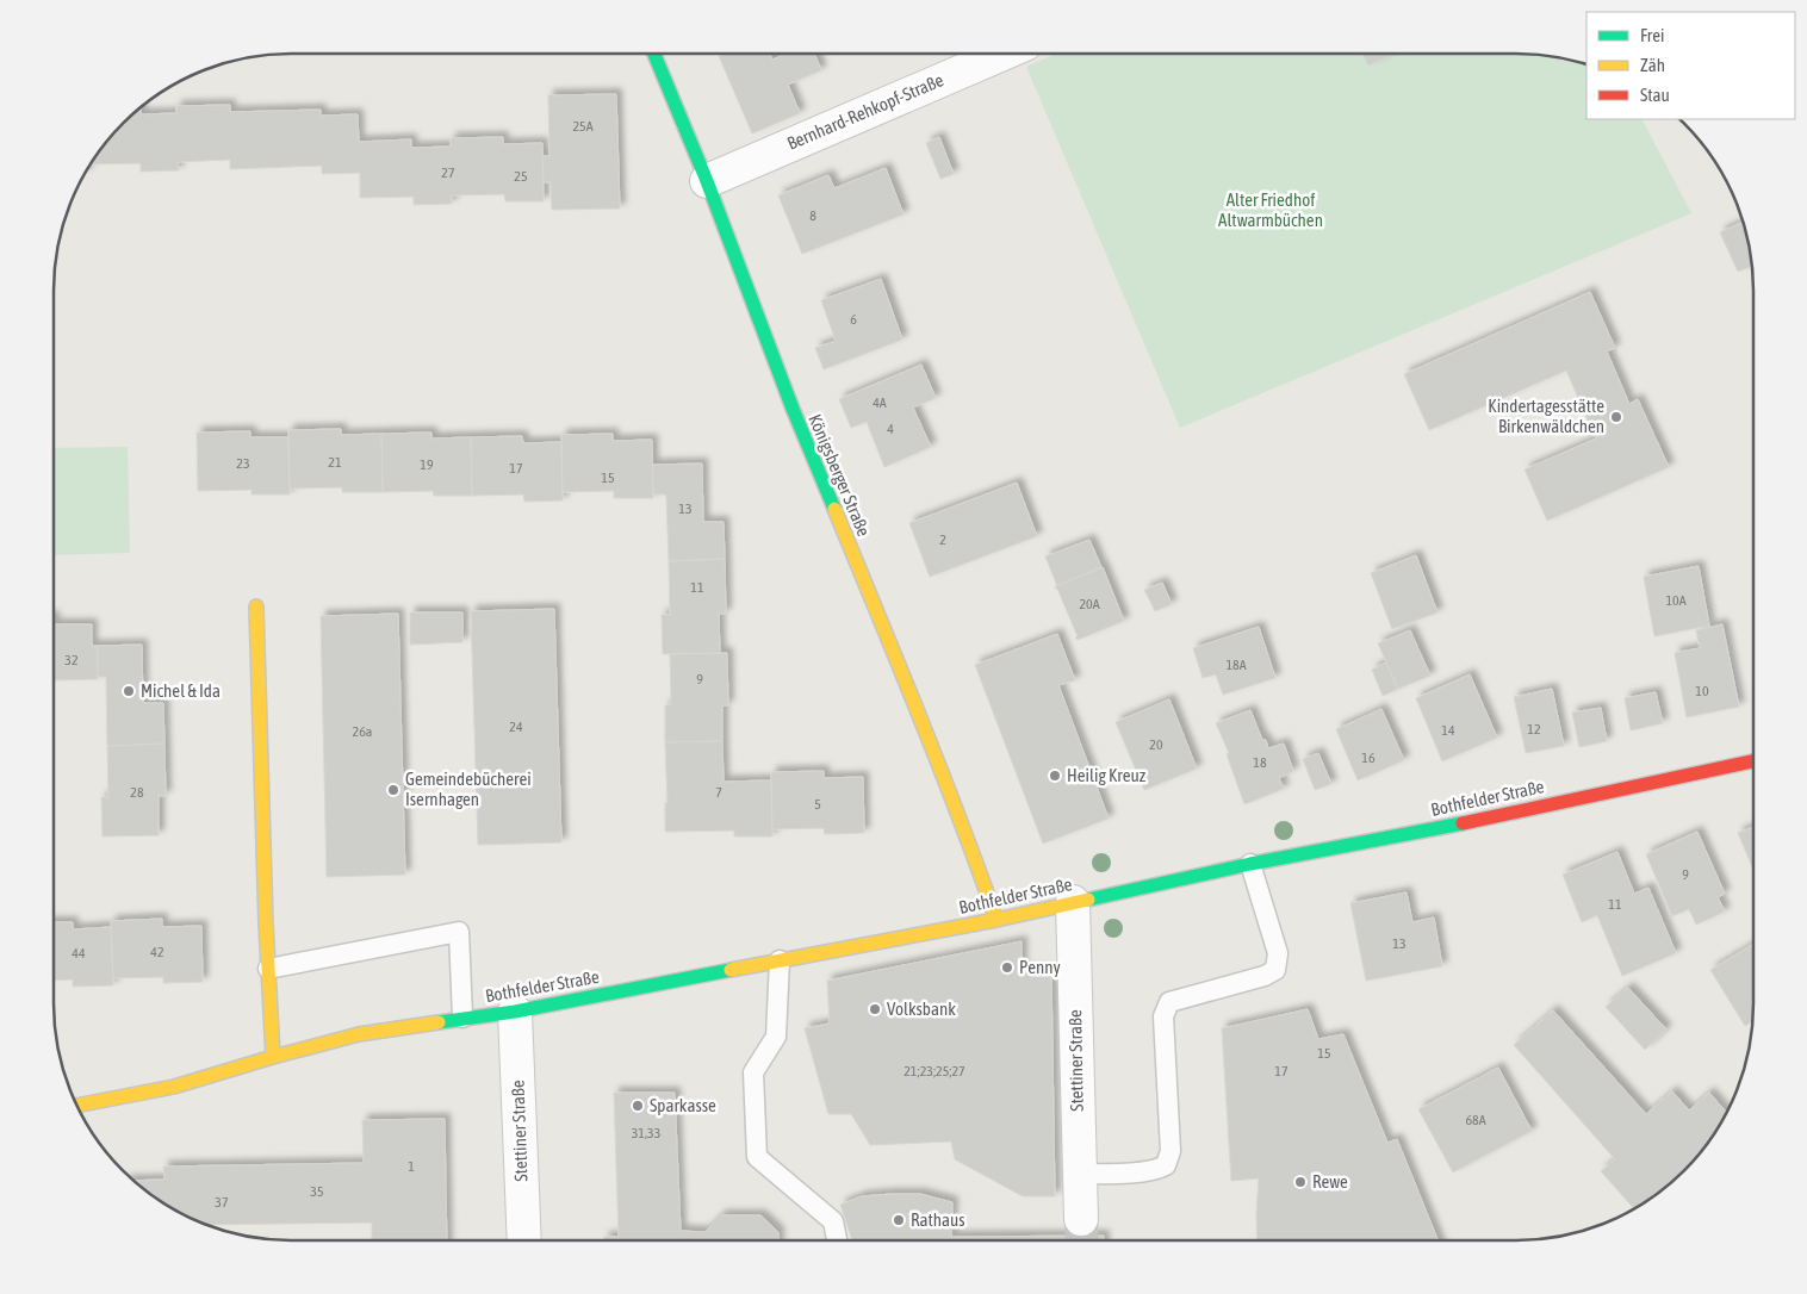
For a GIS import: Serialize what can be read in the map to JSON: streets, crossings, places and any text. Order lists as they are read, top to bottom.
{
  "streets": {
    "street": [
      "Bernhard-Rehkopf-Straße",
      "Königsberger Straße",
      "Bothfelder Straße",
      "Stettiner Straße"
    ]
  },
  "crossings": [
    ["Bernhard-Rehkopf-Straße", "Königsberger Straße"],
    ["Königsberger Straße", "Bothfelder Straße"],
    ["Bothfelder Straße", "Stettiner Straße"]
  ],
  "parks": ["Alter Friedhof Altwarmbüchen"],
  "places": [
    "Kindertagesstätte Birkenwäldchen",
    "Michel & Ida",
    "Heilig Kreuz",
    "Gemeindebücherei Isernhagen",
    "Penny",
    "Volksbank",
    "Sparkasse",
    "Rewe",
    "Rathaus"
  ],
  "house_numbers": [
    "25A",
    "27",
    "25",
    "8",
    "6",
    "4A",
    "4",
    "21",
    "23",
    "19",
    "17",
    "15",
    "13",
    "2",
    "11",
    "10A",
    "20A",
    "32",
    "18A",
    "9",
    "10",
    "24",
    "12",
    "14",
    "26a",
    "20",
    "16",
    "18",
    "28",
    "7",
    "5",
    "9",
    "11",
    "13",
    "42",
    "44",
    "15",
    "21;23;25;27",
    "17",
    "68A",
    "31,33",
    "1",
    "35",
    "37"
  ],
  "legend": ["Frei", "Zäh", "Stau"]
}
